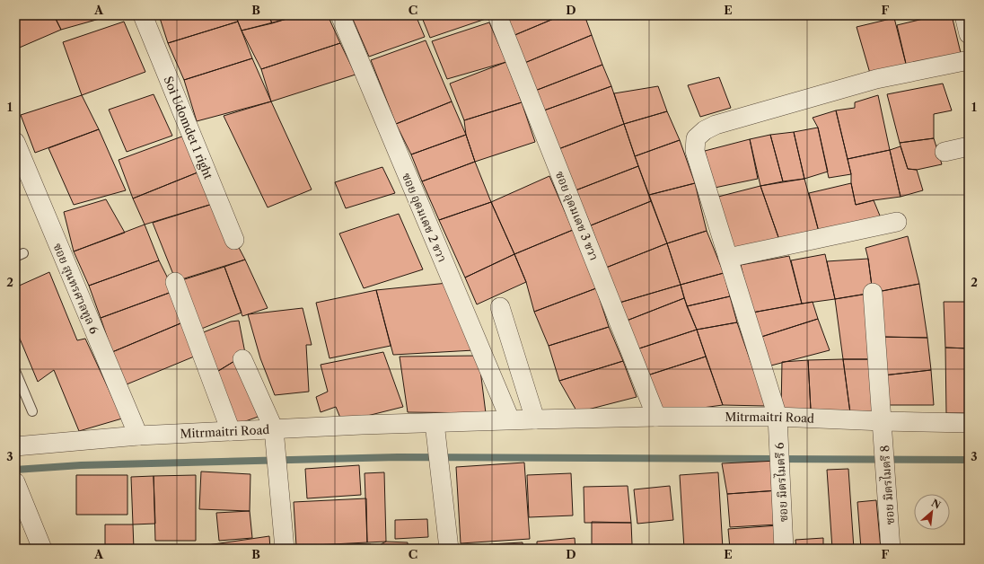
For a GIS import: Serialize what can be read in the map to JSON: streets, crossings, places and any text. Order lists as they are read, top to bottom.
{
  "streets": {
    "street": [
      "Soi Udomdet 1 right",
      "ซอย อุดมเดช 3 ขวา",
      "ซอย อุดมเดช 2 ขวา",
      "ซอย สุนทรศาลทูล 6",
      "Mitrmaitri Road",
      "ซอย มิตรไมตรี 6",
      "ซอย มิตรไมตรี 8"
    ]
  },
  "crossings": [
    ["ซอย อุดมเดช 3 ขวา", "Mitrmaitri Road"],
    ["ซอย อุดมเดช 2 ขวา", "Mitrmaitri Road"],
    ["ซอย สุนทรศาลทูล 6", "Mitrmaitri Road"],
    ["Mitrmaitri Road", "ซอย มิตรไมตรี 6"],
    ["Mitrmaitri Road", "ซอย มิตรไมตรี 8"]
  ],
  "north": "top right",
  "grid": {
    "columns": [
      "A",
      "B",
      "C",
      "D",
      "E",
      "F"
    ],
    "rows": ["1", "2", "3"]
  }
}
